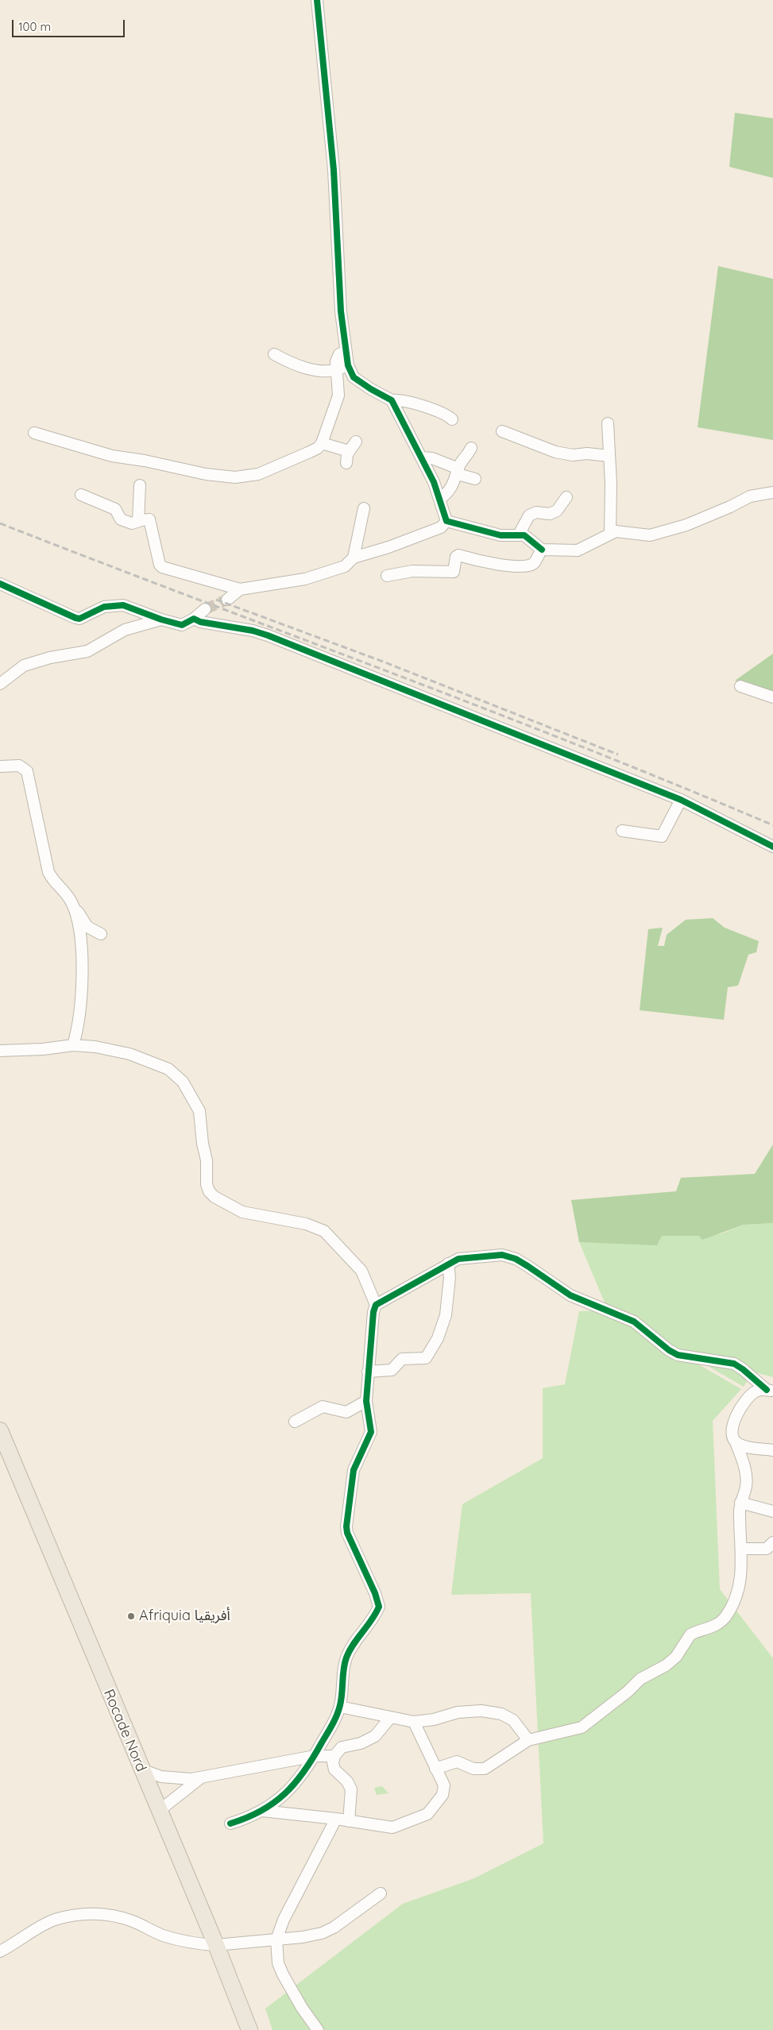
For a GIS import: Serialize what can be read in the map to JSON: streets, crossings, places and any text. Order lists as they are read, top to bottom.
{
  "streets": {
    "highway": ["Rocade Nord"]
  },
  "places": ["Afriquia أفريقيا"],
  "scale_bar": "100 m"
}
